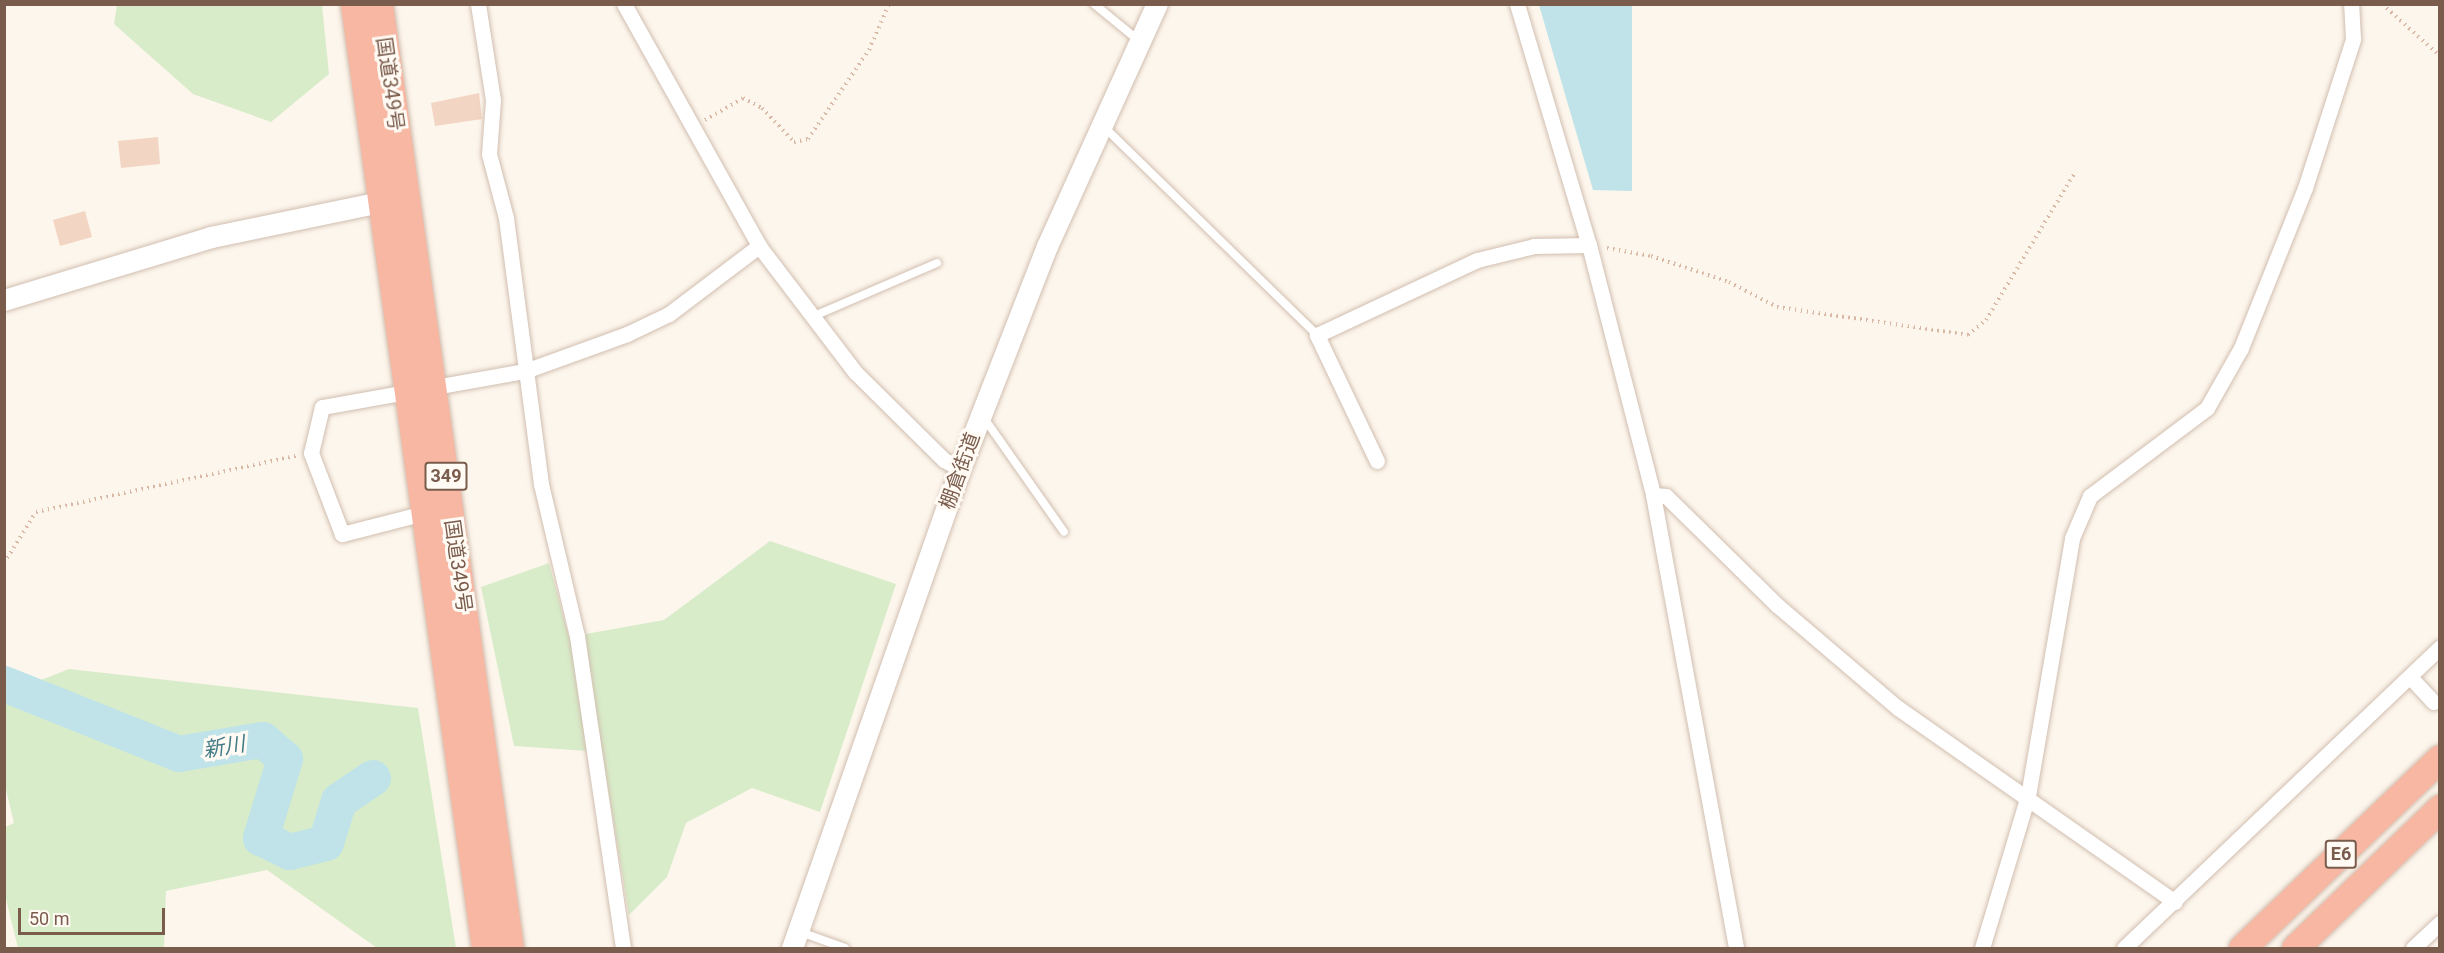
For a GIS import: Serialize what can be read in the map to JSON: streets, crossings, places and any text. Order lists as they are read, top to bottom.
{
  "streets": {
    "highway": ["国道349号", "349", "E6"],
    "street": ["棚倉街道"]
  },
  "water": ["新川"],
  "scale_bar": "50 m"
}
